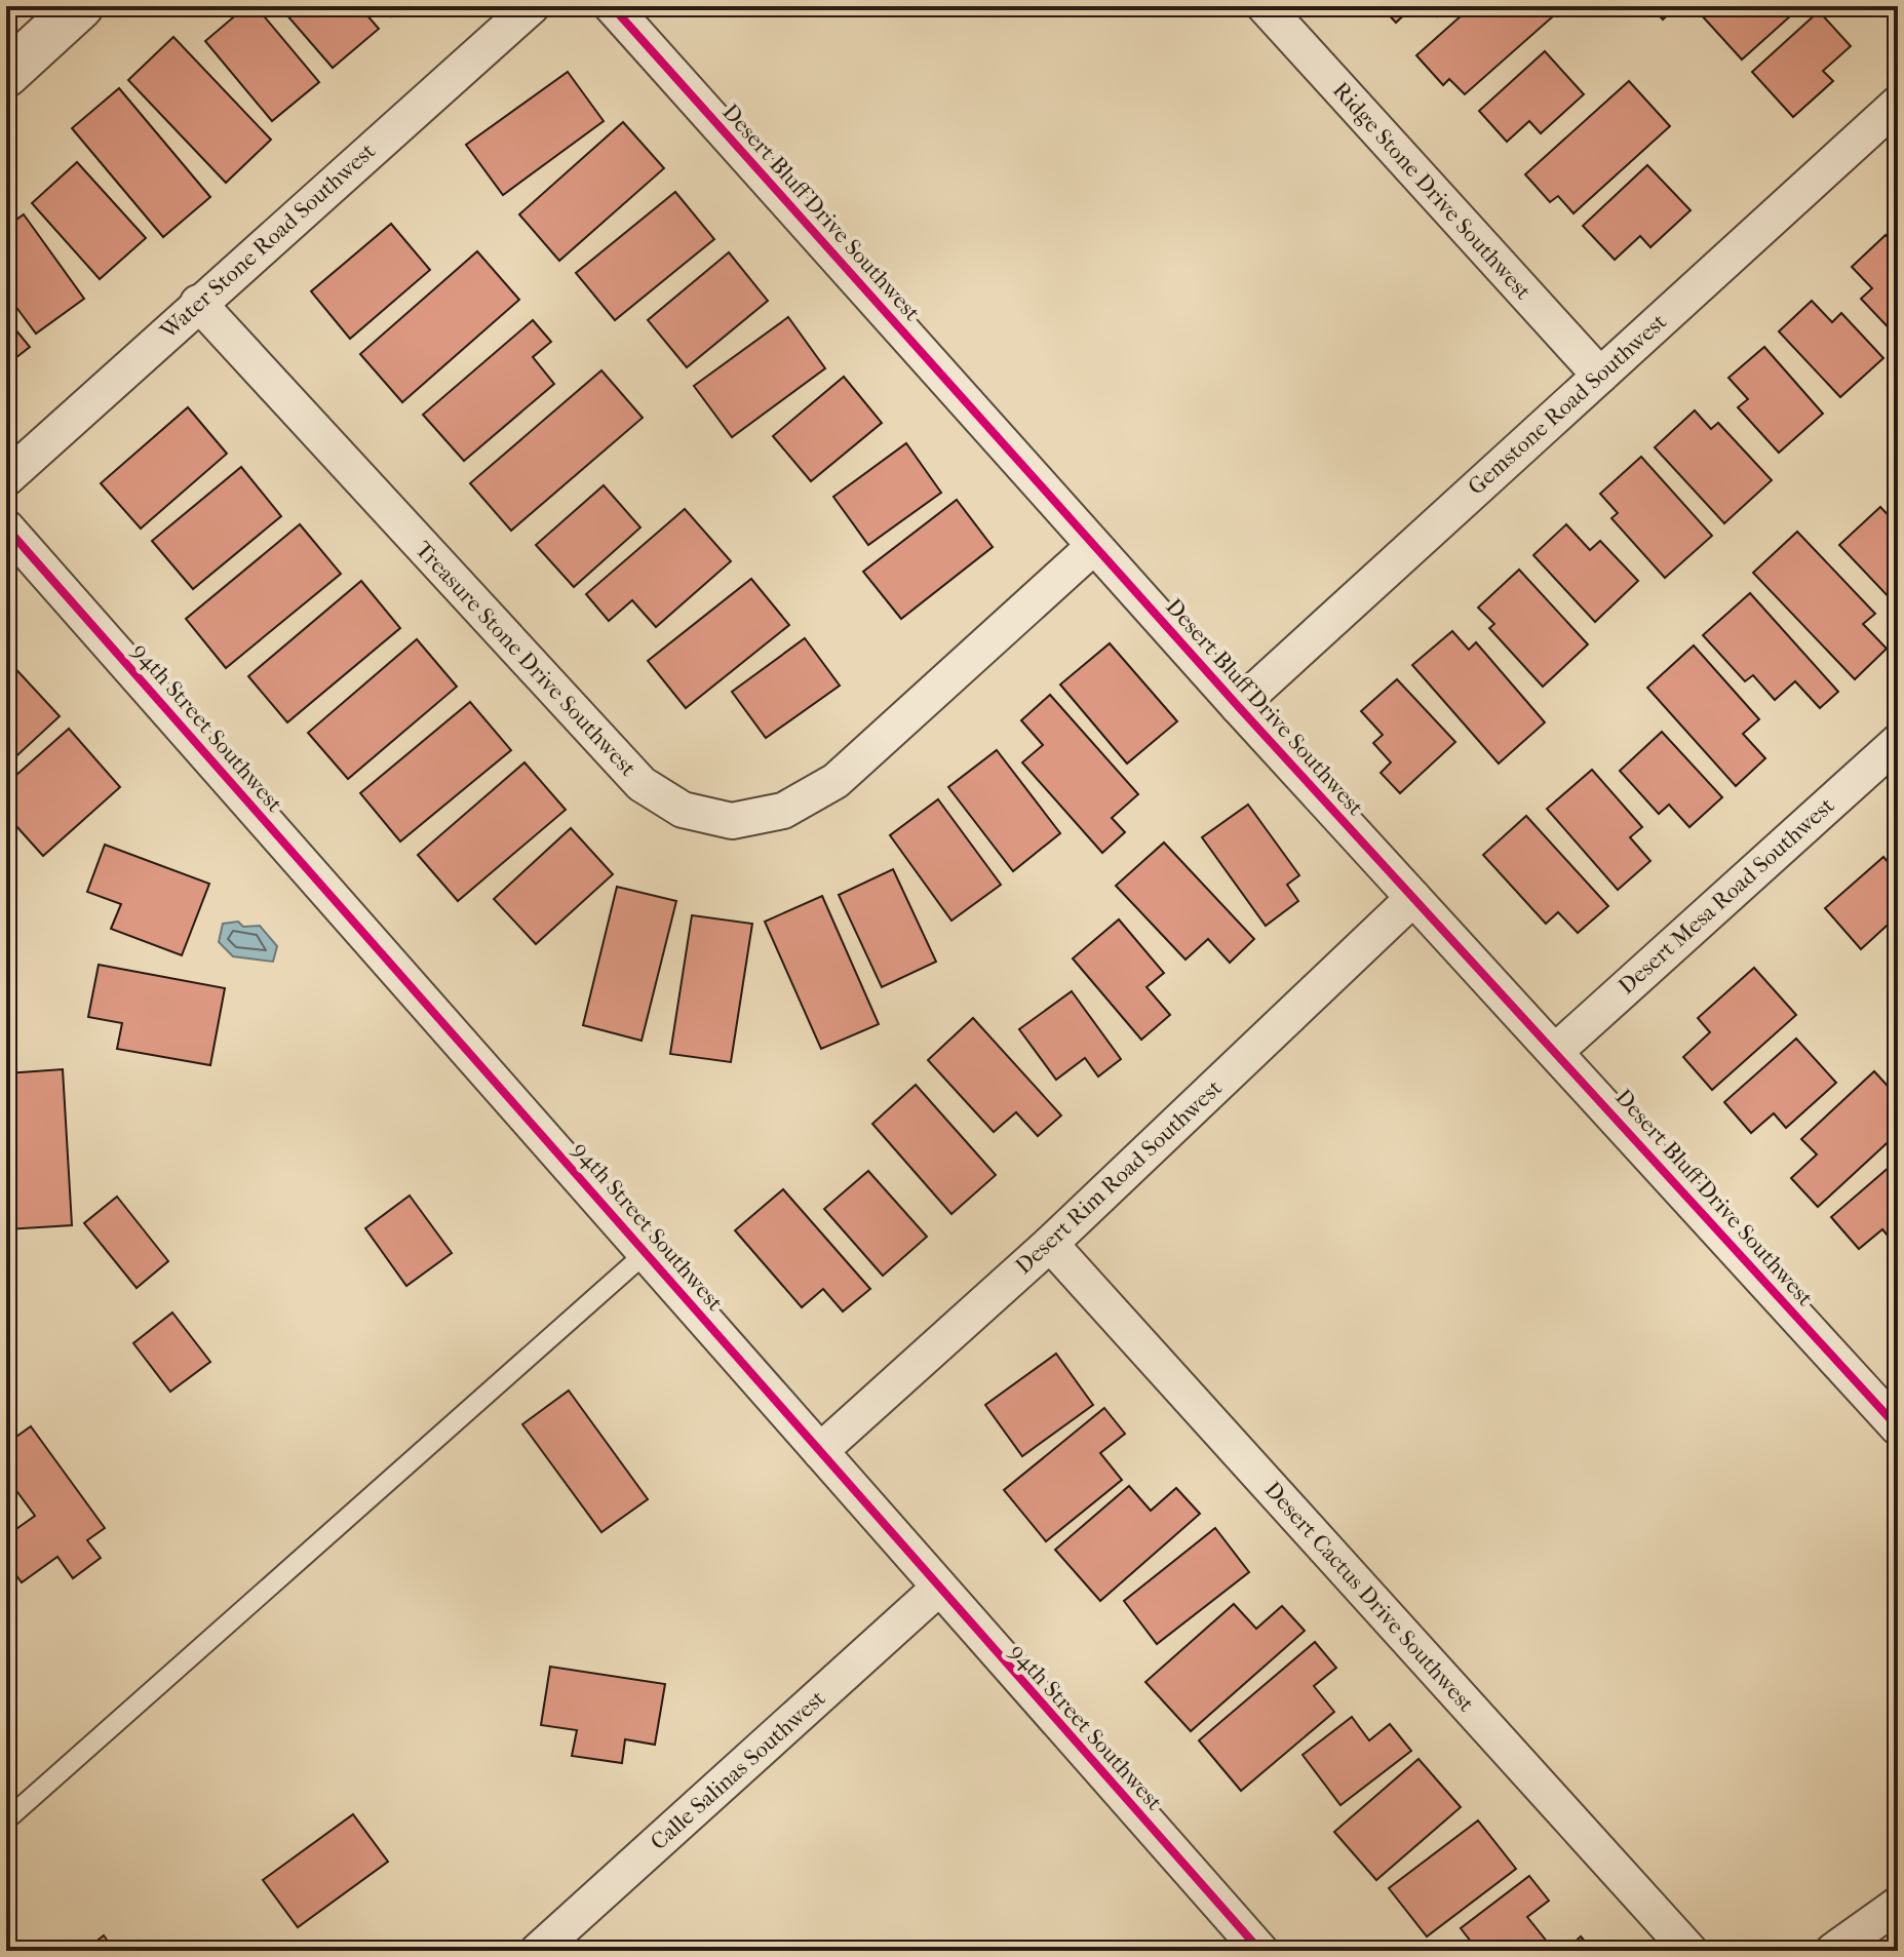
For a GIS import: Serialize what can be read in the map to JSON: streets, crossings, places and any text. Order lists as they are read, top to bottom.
{
  "streets": {
    "street": [
      "Ridge Stone Drive Southwest",
      "Desert Bluff Drive Southwest",
      "Water Stone Road Southwest",
      "Gemstone Road Southwest",
      "Treasure Stone Drive Southwest",
      "94th Street Southwest",
      "Desert Mesa Road Southwest",
      "Desert Rim Road Southwest",
      "Desert Cactus Drive Southwest",
      "Calle Salinas Southwest"
    ]
  },
  "crossings": [
    ["Ridge Stone Drive Southwest", "Gemstone Road Southwest"],
    ["Desert Bluff Drive Southwest", "Gemstone Road Southwest"],
    ["Desert Bluff Drive Southwest", "Treasure Stone Drive Southwest"],
    ["Desert Bluff Drive Southwest", "Desert Mesa Road Southwest"],
    ["Desert Bluff Drive Southwest", "Desert Rim Road Southwest"],
    ["Water Stone Road Southwest", "Treasure Stone Drive Southwest"],
    ["94th Street Southwest", "Desert Rim Road Southwest"],
    ["94th Street Southwest", "Calle Salinas Southwest"],
    ["Desert Rim Road Southwest", "Desert Cactus Drive Southwest"]
  ]
}
